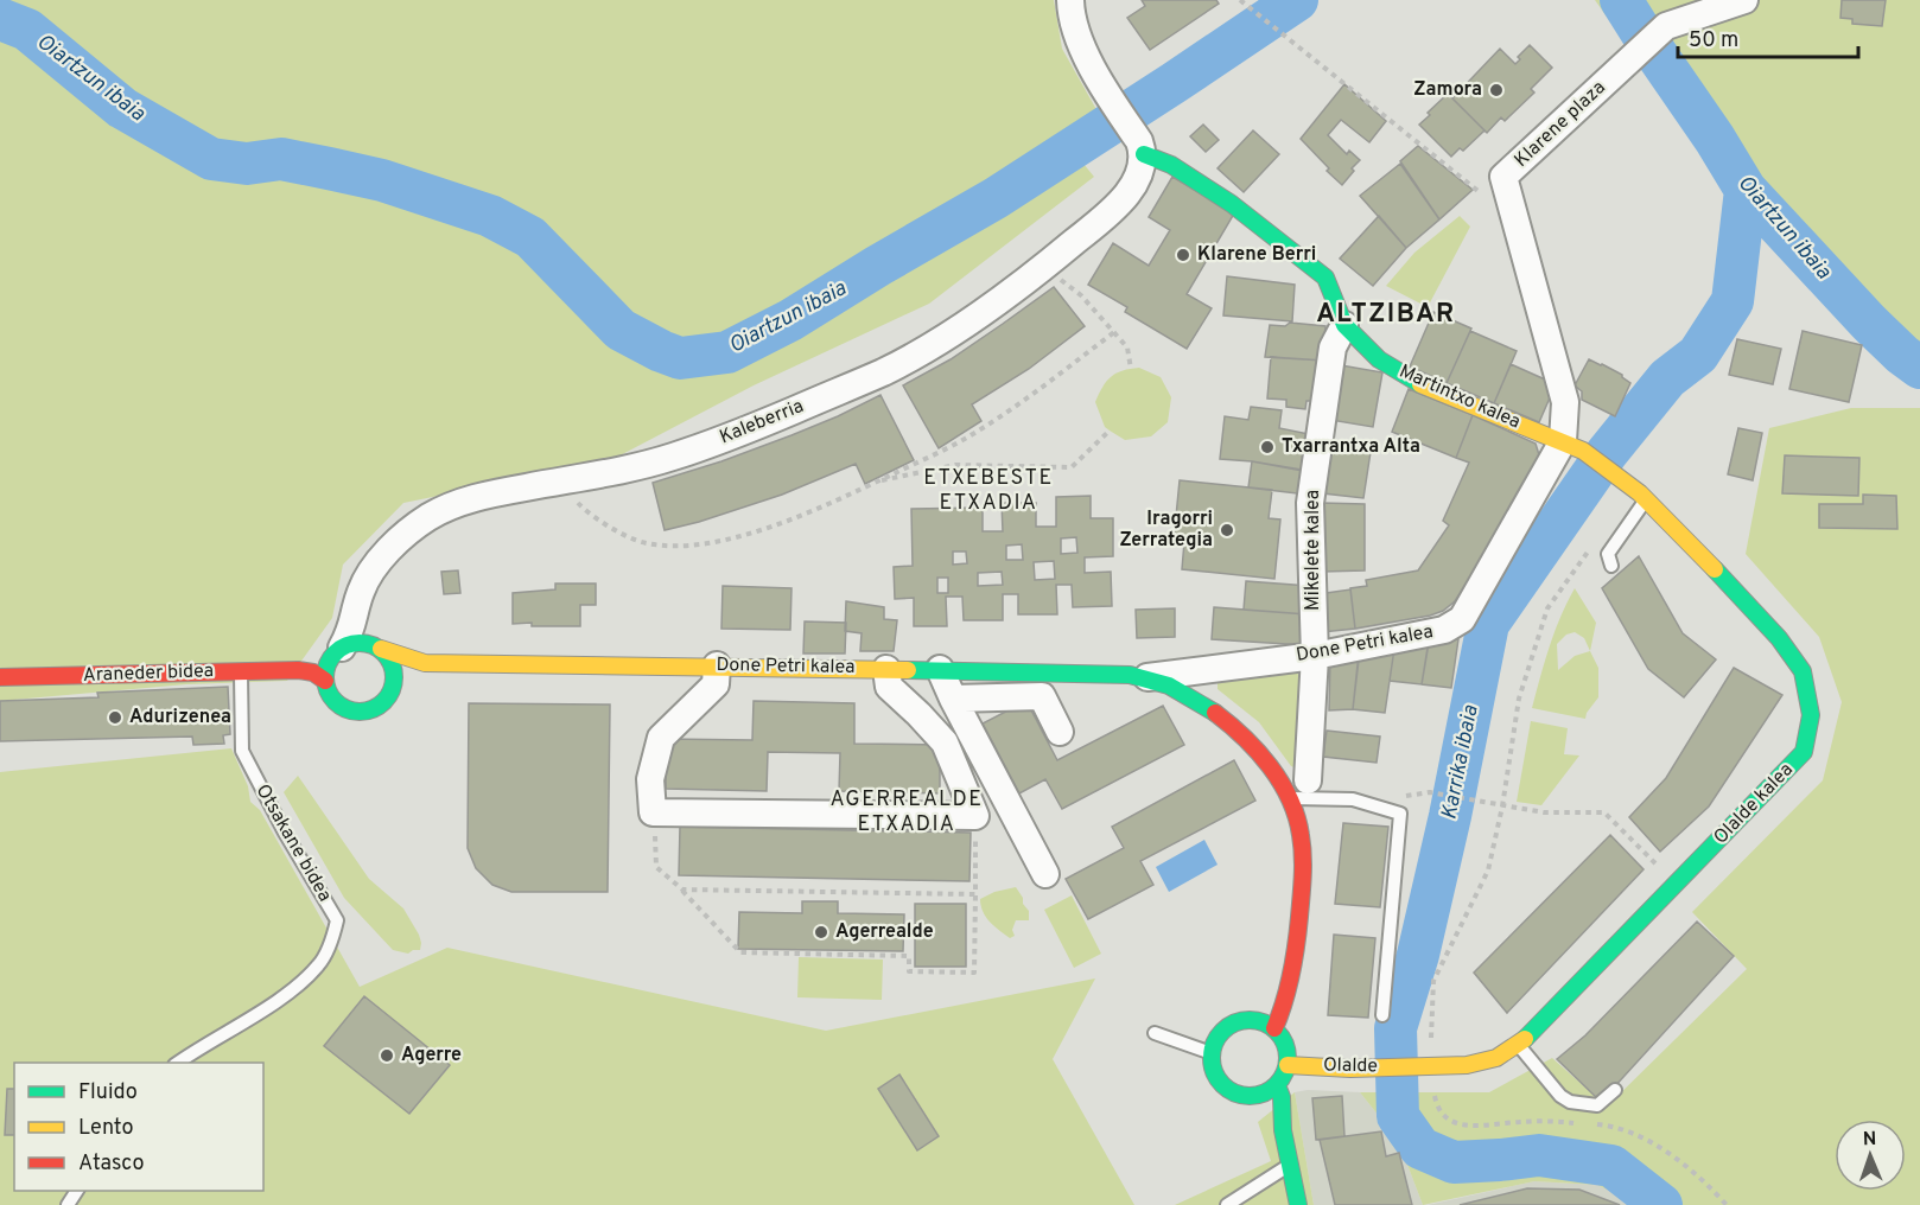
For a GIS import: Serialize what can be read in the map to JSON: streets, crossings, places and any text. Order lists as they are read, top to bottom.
{
  "streets": {
    "street": [
      "Klarene plaza",
      "Martintxo kalea",
      "Kaleberria",
      "Mikelete kalea",
      "Done Petri kalea",
      "Araneder bidea",
      "Olalde kalea",
      "Olalde"
    ],
    "lane": ["Otsakane bidea"]
  },
  "crossings": [
    ["Klarene plaza", "Martintxo kalea"],
    ["Klarene plaza", "Done Petri kalea"],
    ["Klarene plaza", "Olalde kalea"],
    ["Martintxo kalea", "Kaleberria"],
    ["Martintxo kalea", "Mikelete kalea"],
    ["Martintxo kalea", "Done Petri kalea"],
    ["Martintxo kalea", "Olalde kalea"],
    ["Kaleberria", "Done Petri kalea"],
    ["Kaleberria", "Araneder bidea"],
    ["Mikelete kalea", "Done Petri kalea"],
    ["Done Petri kalea", "Araneder bidea"],
    ["Done Petri kalea", "Olalde kalea"],
    ["Done Petri kalea", "Olalde"],
    ["Araneder bidea", "Otsakane bidea"],
    ["Olalde kalea", "Olalde"]
  ],
  "districts": ["ALTZIBAR", "ETXEBESTE ETXADIA", "AGERREALDE ETXADIA"],
  "water": ["Oiartzun ibaia", "Karrika ibaia"],
  "places": [
    "Zamora",
    "Klarene Berri",
    "Txarrantxa Alta",
    "Iragorri Zerrategia",
    "Adurizenea",
    "Agerrealde",
    "Agerre"
  ],
  "legend": ["Fluido", "Lento", "Atasco"],
  "scale_bar": "50 m",
  "north": "top"
}
